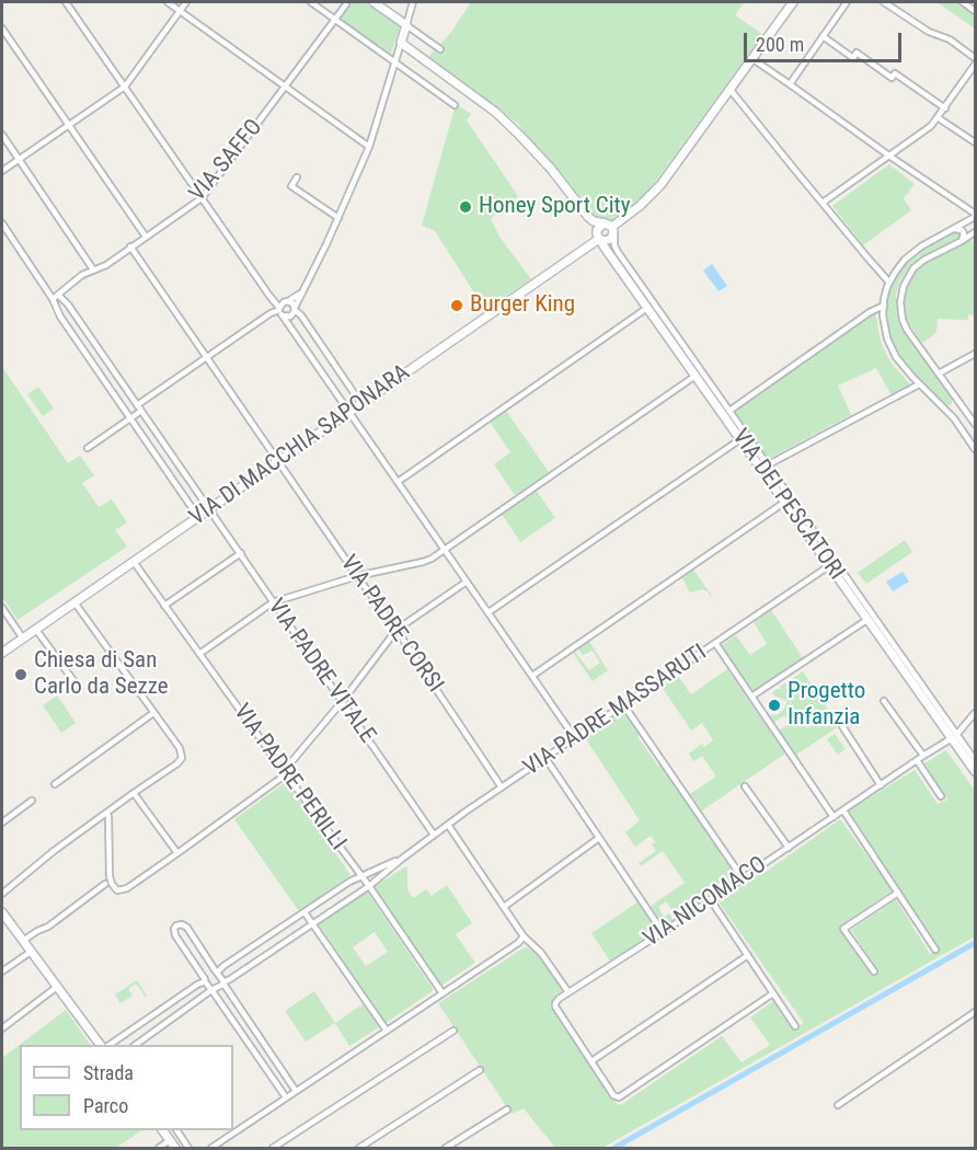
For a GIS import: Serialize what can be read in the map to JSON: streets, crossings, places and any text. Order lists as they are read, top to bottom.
{
  "streets": {
    "street": [
      "VIA SAFFO",
      "VIA DI MACCHIA SAPONARA",
      "VIA DEI PESCATORI",
      "VIA PADRE CORSI",
      "VIA PADRE VITALE",
      "VIA PADRE MASSARUTI",
      "VIA PADRE PERILLI",
      "VIA NICOMACO"
    ]
  },
  "crossings": [
    ["VIA SAFFO", "VIA PADRE CORSI"],
    ["VIA SAFFO", "VIA PADRE VITALE"],
    ["VIA DI MACCHIA SAPONARA", "VIA DEI PESCATORI"],
    ["VIA DI MACCHIA SAPONARA", "VIA PADRE CORSI"],
    ["VIA DI MACCHIA SAPONARA", "VIA PADRE VITALE"],
    ["VIA DI MACCHIA SAPONARA", "VIA PADRE PERILLI"],
    ["VIA DEI PESCATORI", "VIA PADRE MASSARUTI"],
    ["VIA DEI PESCATORI", "VIA NICOMACO"],
    ["VIA PADRE CORSI", "VIA PADRE MASSARUTI"],
    ["VIA PADRE VITALE", "VIA PADRE MASSARUTI"],
    ["VIA PADRE MASSARUTI", "VIA PADRE PERILLI"]
  ],
  "places": [
    "Honey Sport City",
    "Burger King",
    "Chiesa di San Carlo da Sezze",
    "Progetto Infanzia"
  ],
  "legend": ["Strada", "Parco"],
  "scale_bar": "200 m"
}
